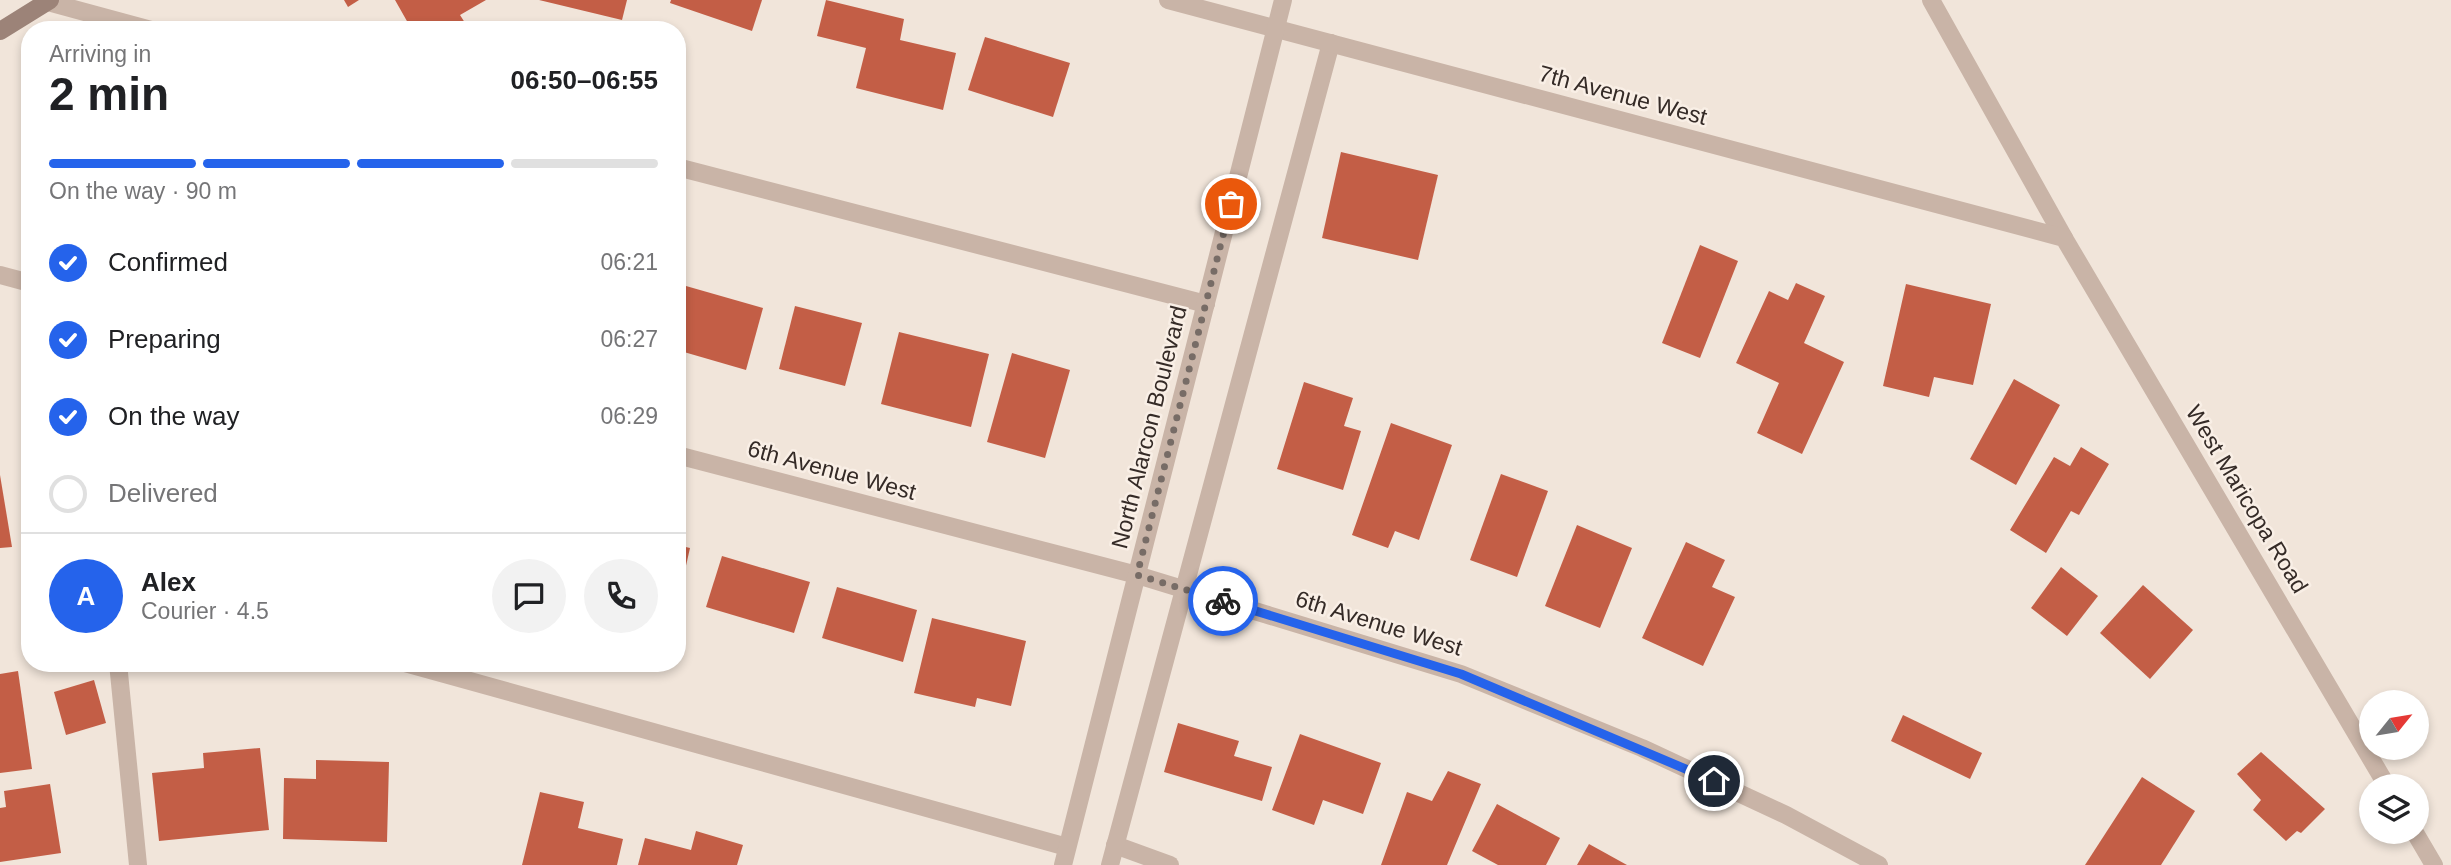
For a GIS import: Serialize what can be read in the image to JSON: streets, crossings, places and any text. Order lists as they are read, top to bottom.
{
  "streets": {
    "street": [
      "7th Avenue West",
      "North Alarcon Boulevard",
      "6th Avenue West",
      "West Maricopa Road"
    ]
  },
  "crossings": [
    ["7th Avenue West", "North Alarcon Boulevard"],
    ["7th Avenue West", "West Maricopa Road"],
    ["North Alarcon Boulevard", "6th Avenue West"]
  ],
  "north": "top right",
  "page": {
    "heading": ["2 min", "Arriving in", "06:50–06:55"],
    "panel": ["Alex", "Courier · 4.5"],
    "bar": "On the way · 90 m",
    "list": [
      ["Confirmed", "06:21"],
      ["Preparing", "06:27"],
      ["On the way", "06:29"],
      "Delivered"
    ],
    "round": "A"
  }
}
